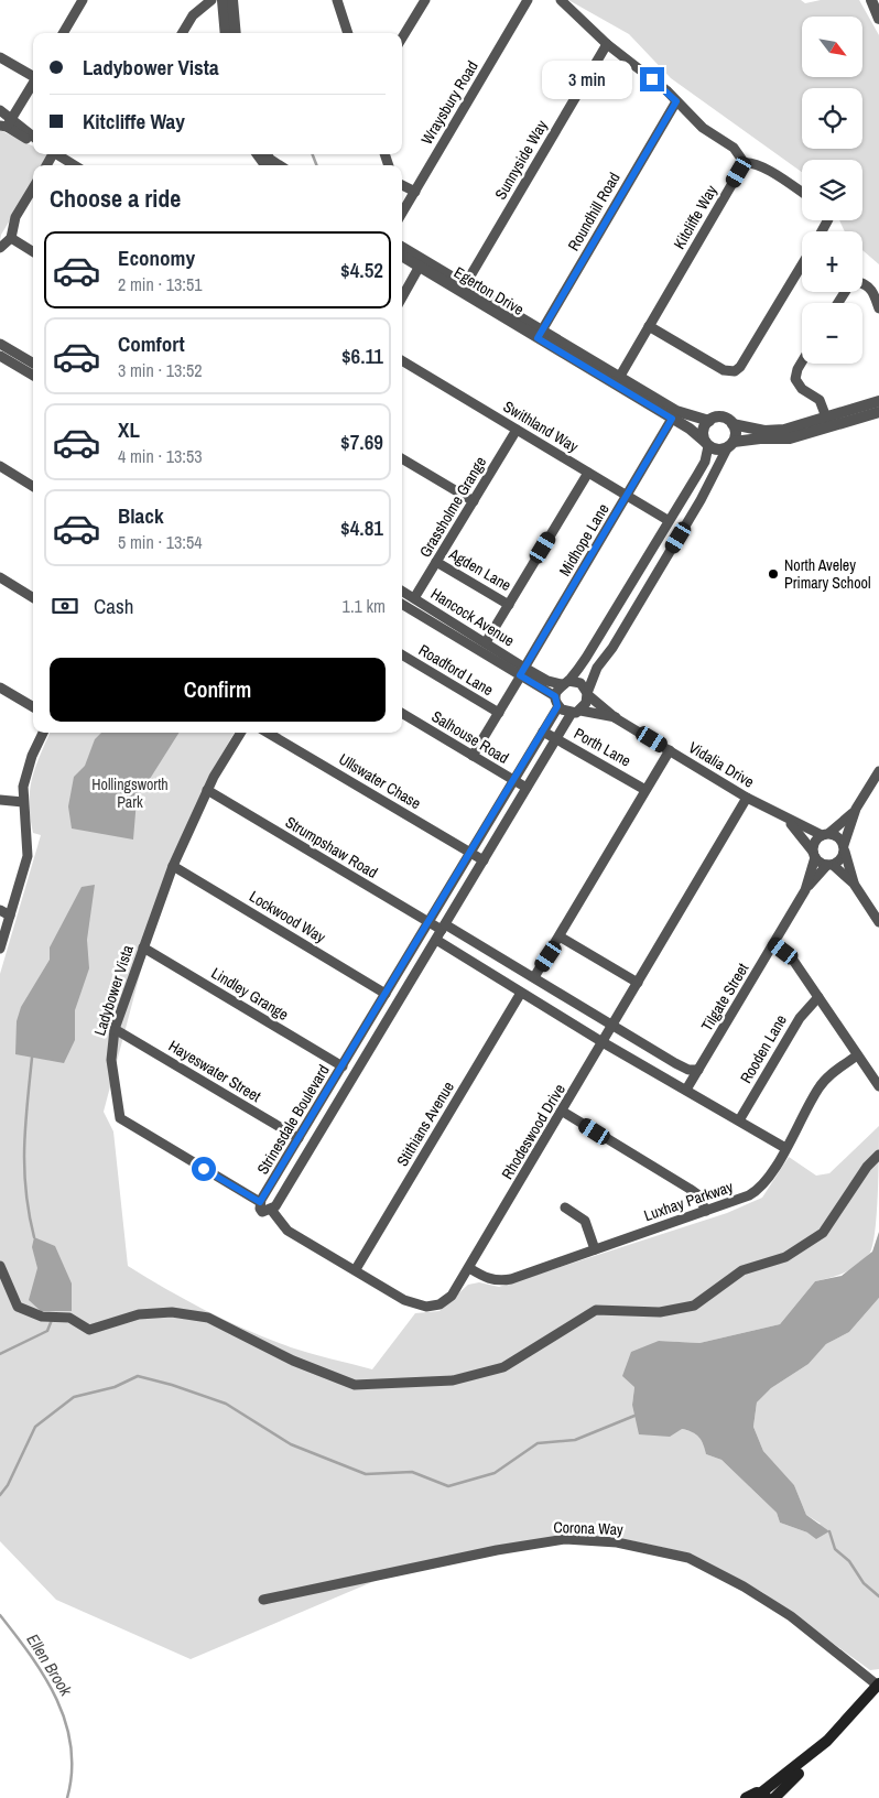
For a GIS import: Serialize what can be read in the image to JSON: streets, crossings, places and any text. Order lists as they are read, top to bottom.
{
  "streets": {
    "street": [
      "Wraysbury Road",
      "Sunnyside Way",
      "Roundhill Road",
      "Kitcliffe Way",
      "Egerton Drive",
      "Swithland Way",
      "Grassholme Grange",
      "Midhope Lane",
      "Agden Lane",
      "Hancock Avenue",
      "Roadford Lane",
      "Salhouse Road",
      "Porth Lane",
      "Vidalia Drive",
      "Ullswater Chase",
      "Strumpshaw Road",
      "Lockwood Way",
      "Ladybower Vista",
      "Lindley Grange",
      "Tilgate Street",
      "Rooden Lane",
      "Hayeswater Street",
      "Strinesdale Boulevard",
      "Stithians Avenue",
      "Rhodeswood Drive",
      "Luxhay Parkway",
      "Corona Way"
    ]
  },
  "crossings": [
    ["Sunnyside Way", "Egerton Drive"],
    ["Roundhill Road", "Egerton Drive"],
    ["Kitcliffe Way", "Egerton Drive"],
    ["Egerton Drive", "Midhope Lane"],
    ["Swithland Way", "Grassholme Grange"],
    ["Swithland Way", "Midhope Lane"],
    ["Grassholme Grange", "Agden Lane"],
    ["Grassholme Grange", "Hancock Avenue"],
    ["Midhope Lane", "Hancock Avenue"],
    ["Midhope Lane", "Roadford Lane"],
    ["Midhope Lane", "Salhouse Road"],
    ["Hancock Avenue", "Vidalia Drive"],
    ["Hancock Avenue", "Strinesdale Boulevard"],
    ["Salhouse Road", "Strinesdale Boulevard"],
    ["Porth Lane", "Strinesdale Boulevard"],
    ["Vidalia Drive", "Tilgate Street"],
    ["Vidalia Drive", "Strinesdale Boulevard"],
    ["Vidalia Drive", "Rhodeswood Drive"],
    ["Ullswater Chase", "Strinesdale Boulevard"],
    ["Strumpshaw Road", "Ladybower Vista"],
    ["Strumpshaw Road", "Tilgate Street"],
    ["Strumpshaw Road", "Strinesdale Boulevard"],
    ["Strumpshaw Road", "Rhodeswood Drive"],
    ["Lockwood Way", "Ladybower Vista"],
    ["Lockwood Way", "Strinesdale Boulevard"],
    ["Ladybower Vista", "Lindley Grange"],
    ["Ladybower Vista", "Hayeswater Street"],
    ["Ladybower Vista", "Strinesdale Boulevard"],
    ["Lindley Grange", "Strinesdale Boulevard"],
    ["Hayeswater Street", "Strinesdale Boulevard"],
    ["Strinesdale Boulevard", "Rhodeswood Drive"],
    ["Stithians Avenue", "Rhodeswood Drive"],
    ["Rhodeswood Drive", "Luxhay Parkway"]
  ],
  "water": ["Ellen Brook"],
  "parks": ["Hollingsworth Park"],
  "places": ["North Aveley Primary School"],
  "north": "bottom right",
  "page": {
    "map_buttons": ["+", "−"],
    "banner": ["Ladybower Vista", "Kitcliffe Way"],
    "bubble": "3 min",
    "heading": "Choose a ride",
    "list": [
      {
        "name": "Economy",
        "note": "2 min · 13:51",
        "value": "$4.52"
      },
      {
        "name": "Comfort",
        "note": "3 min · 13:52",
        "value": "$6.11"
      },
      {
        "name": "XL",
        "note": "4 min · 13:53",
        "value": "$7.69"
      },
      {
        "name": "Black",
        "note": "5 min · 13:54",
        "value": "$4.81"
      }
    ],
    "pay": ["Cash", "1.1 km"],
    "buttons": "Confirm"
  }
}
